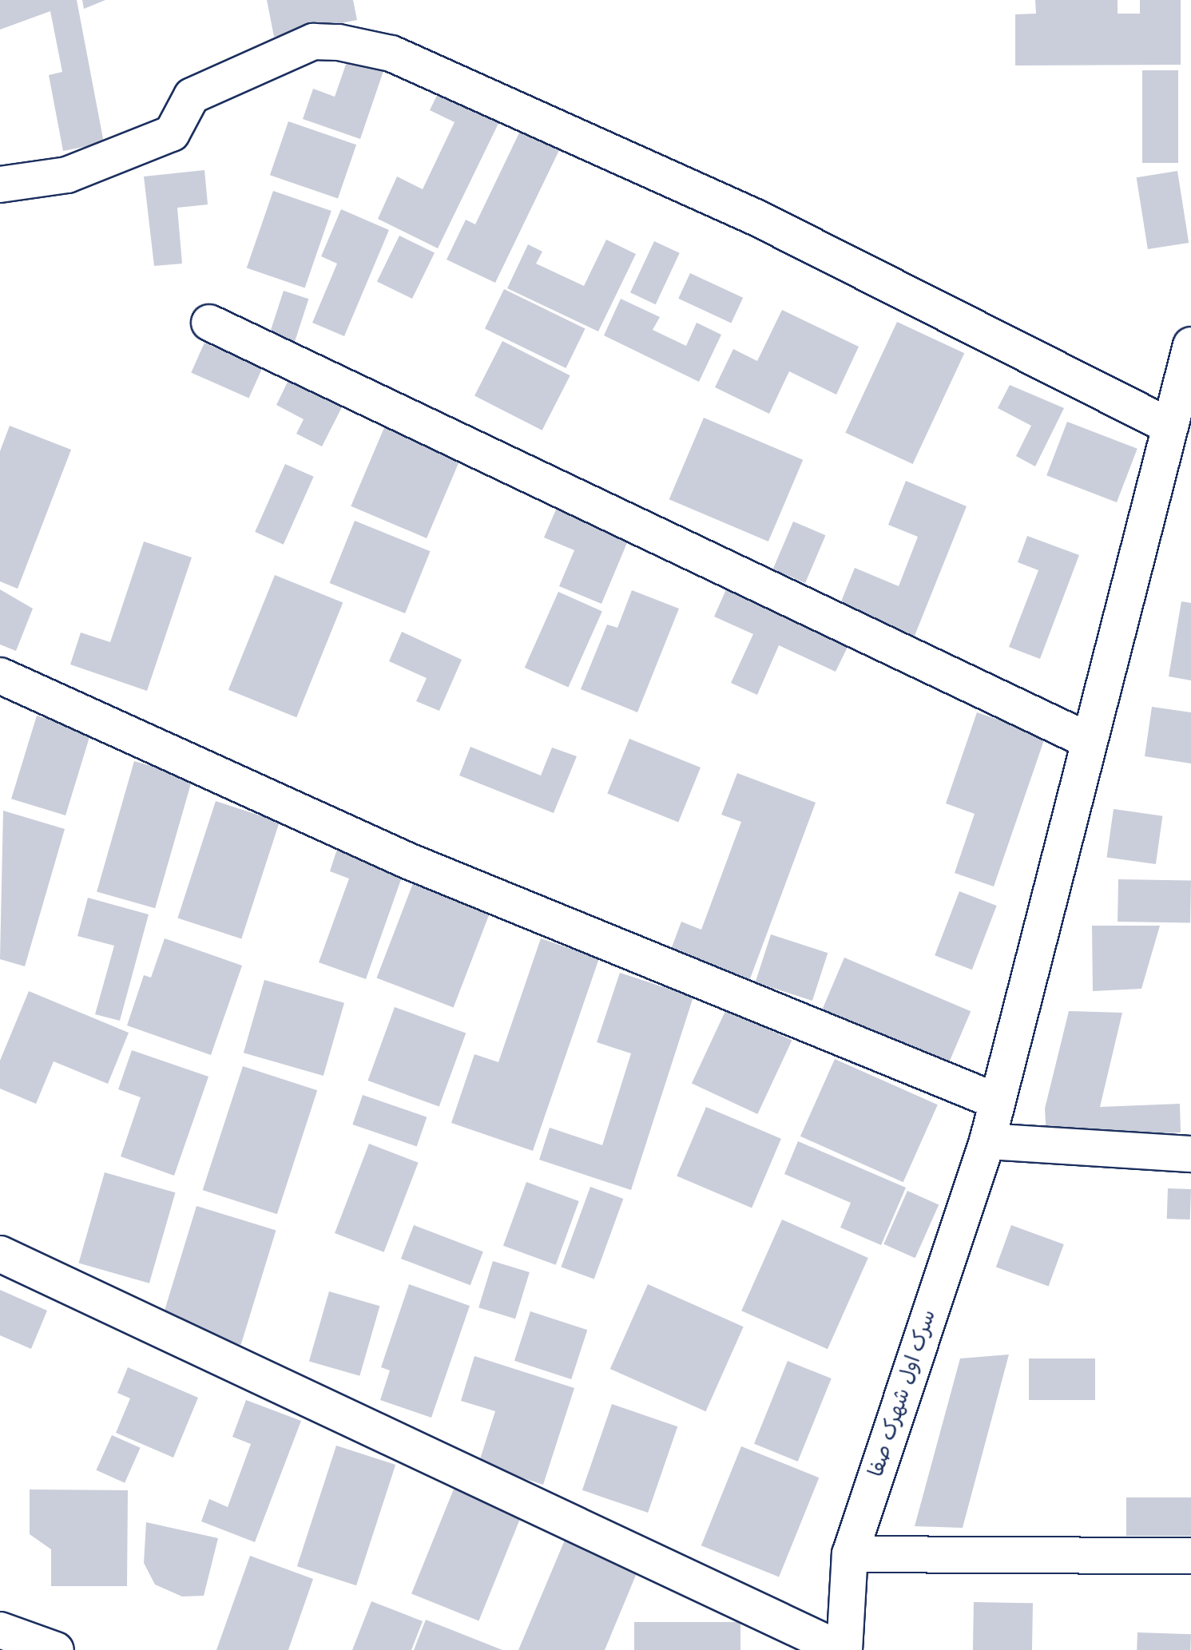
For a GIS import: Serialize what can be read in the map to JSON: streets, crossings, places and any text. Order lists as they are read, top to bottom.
{
  "streets": {
    "street": ["سرک اول شهرک صفا"]
  }
}
